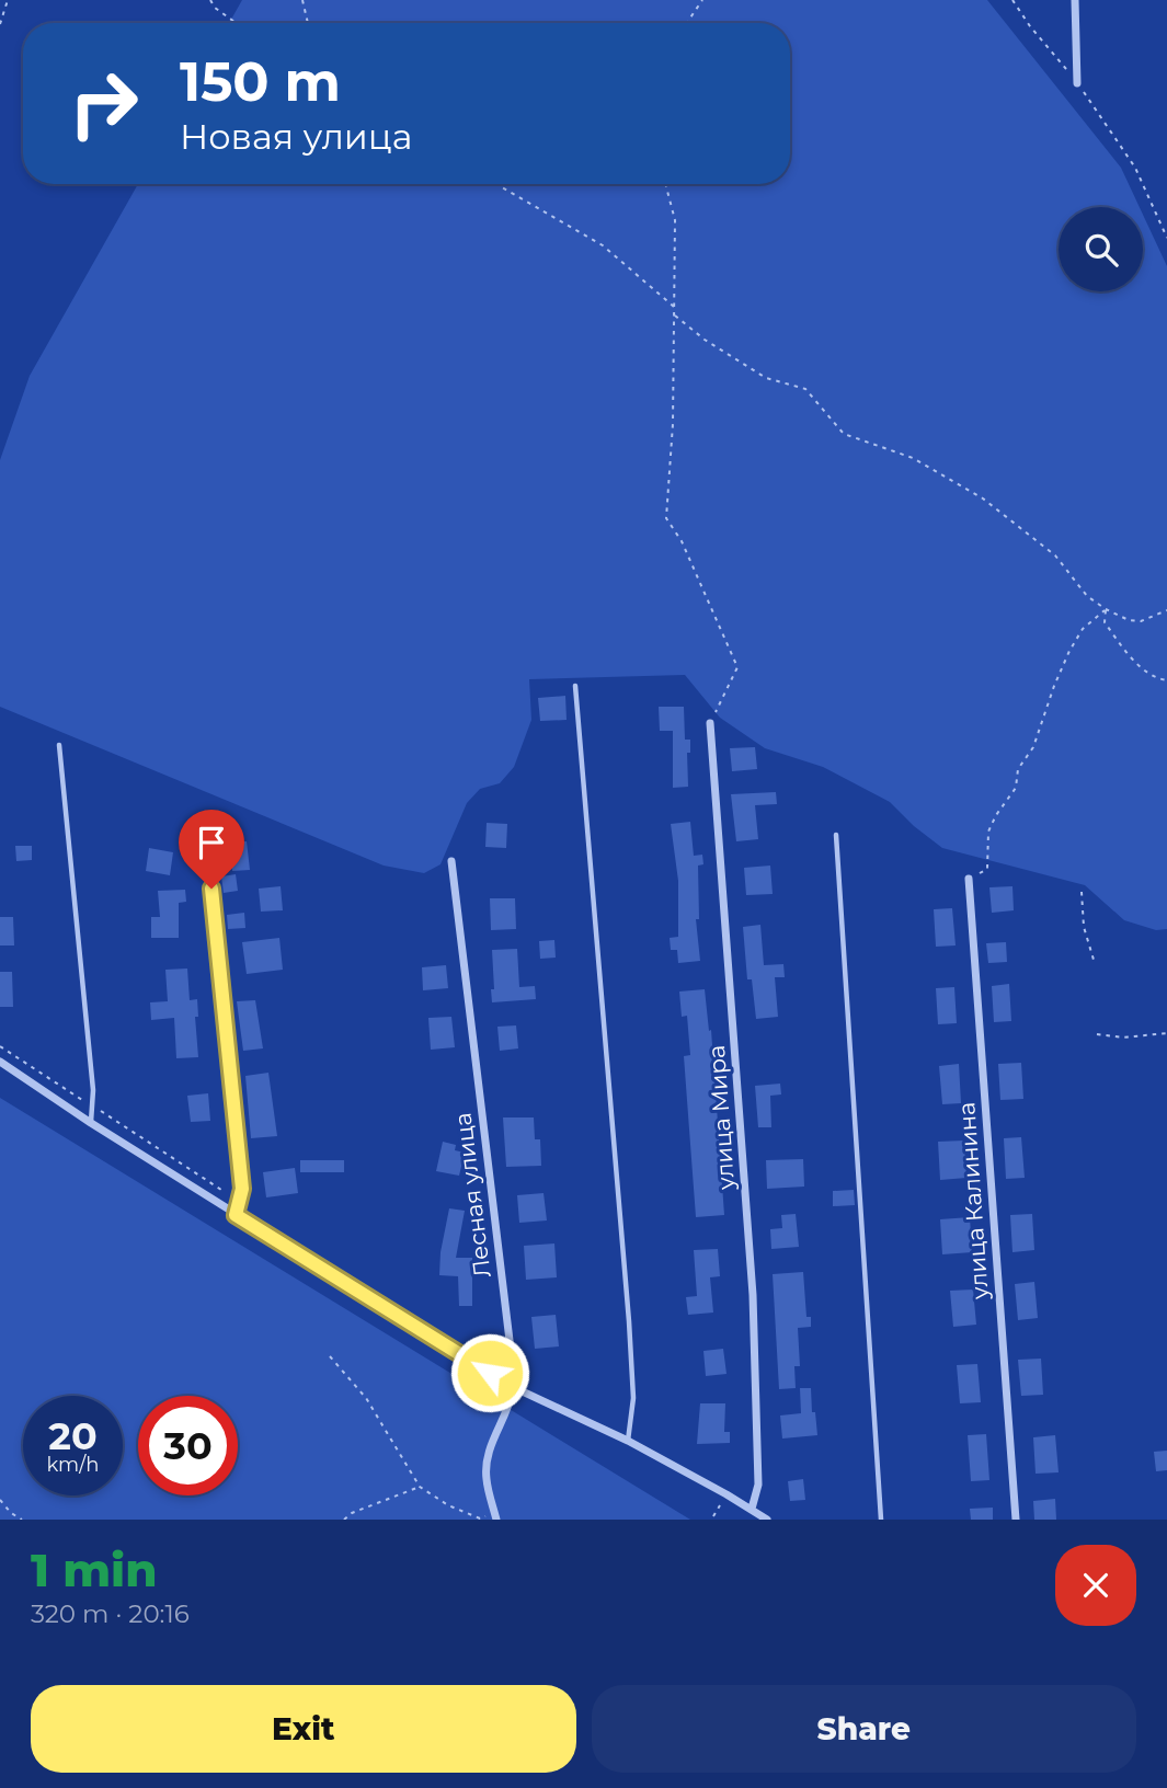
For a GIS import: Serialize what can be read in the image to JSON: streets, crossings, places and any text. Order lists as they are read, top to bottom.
{
  "streets": {
    "street": ["улица Мира", "Лесная улица", "улица Калинина"]
  },
  "page": {
    "turn": ["150 m", "Новая улица"],
    "speed": "20 km/h",
    "limit": "30",
    "heading": ["1 min", "320 m · 20:16"],
    "buttons": ["Exit", "Share"]
  }
}
